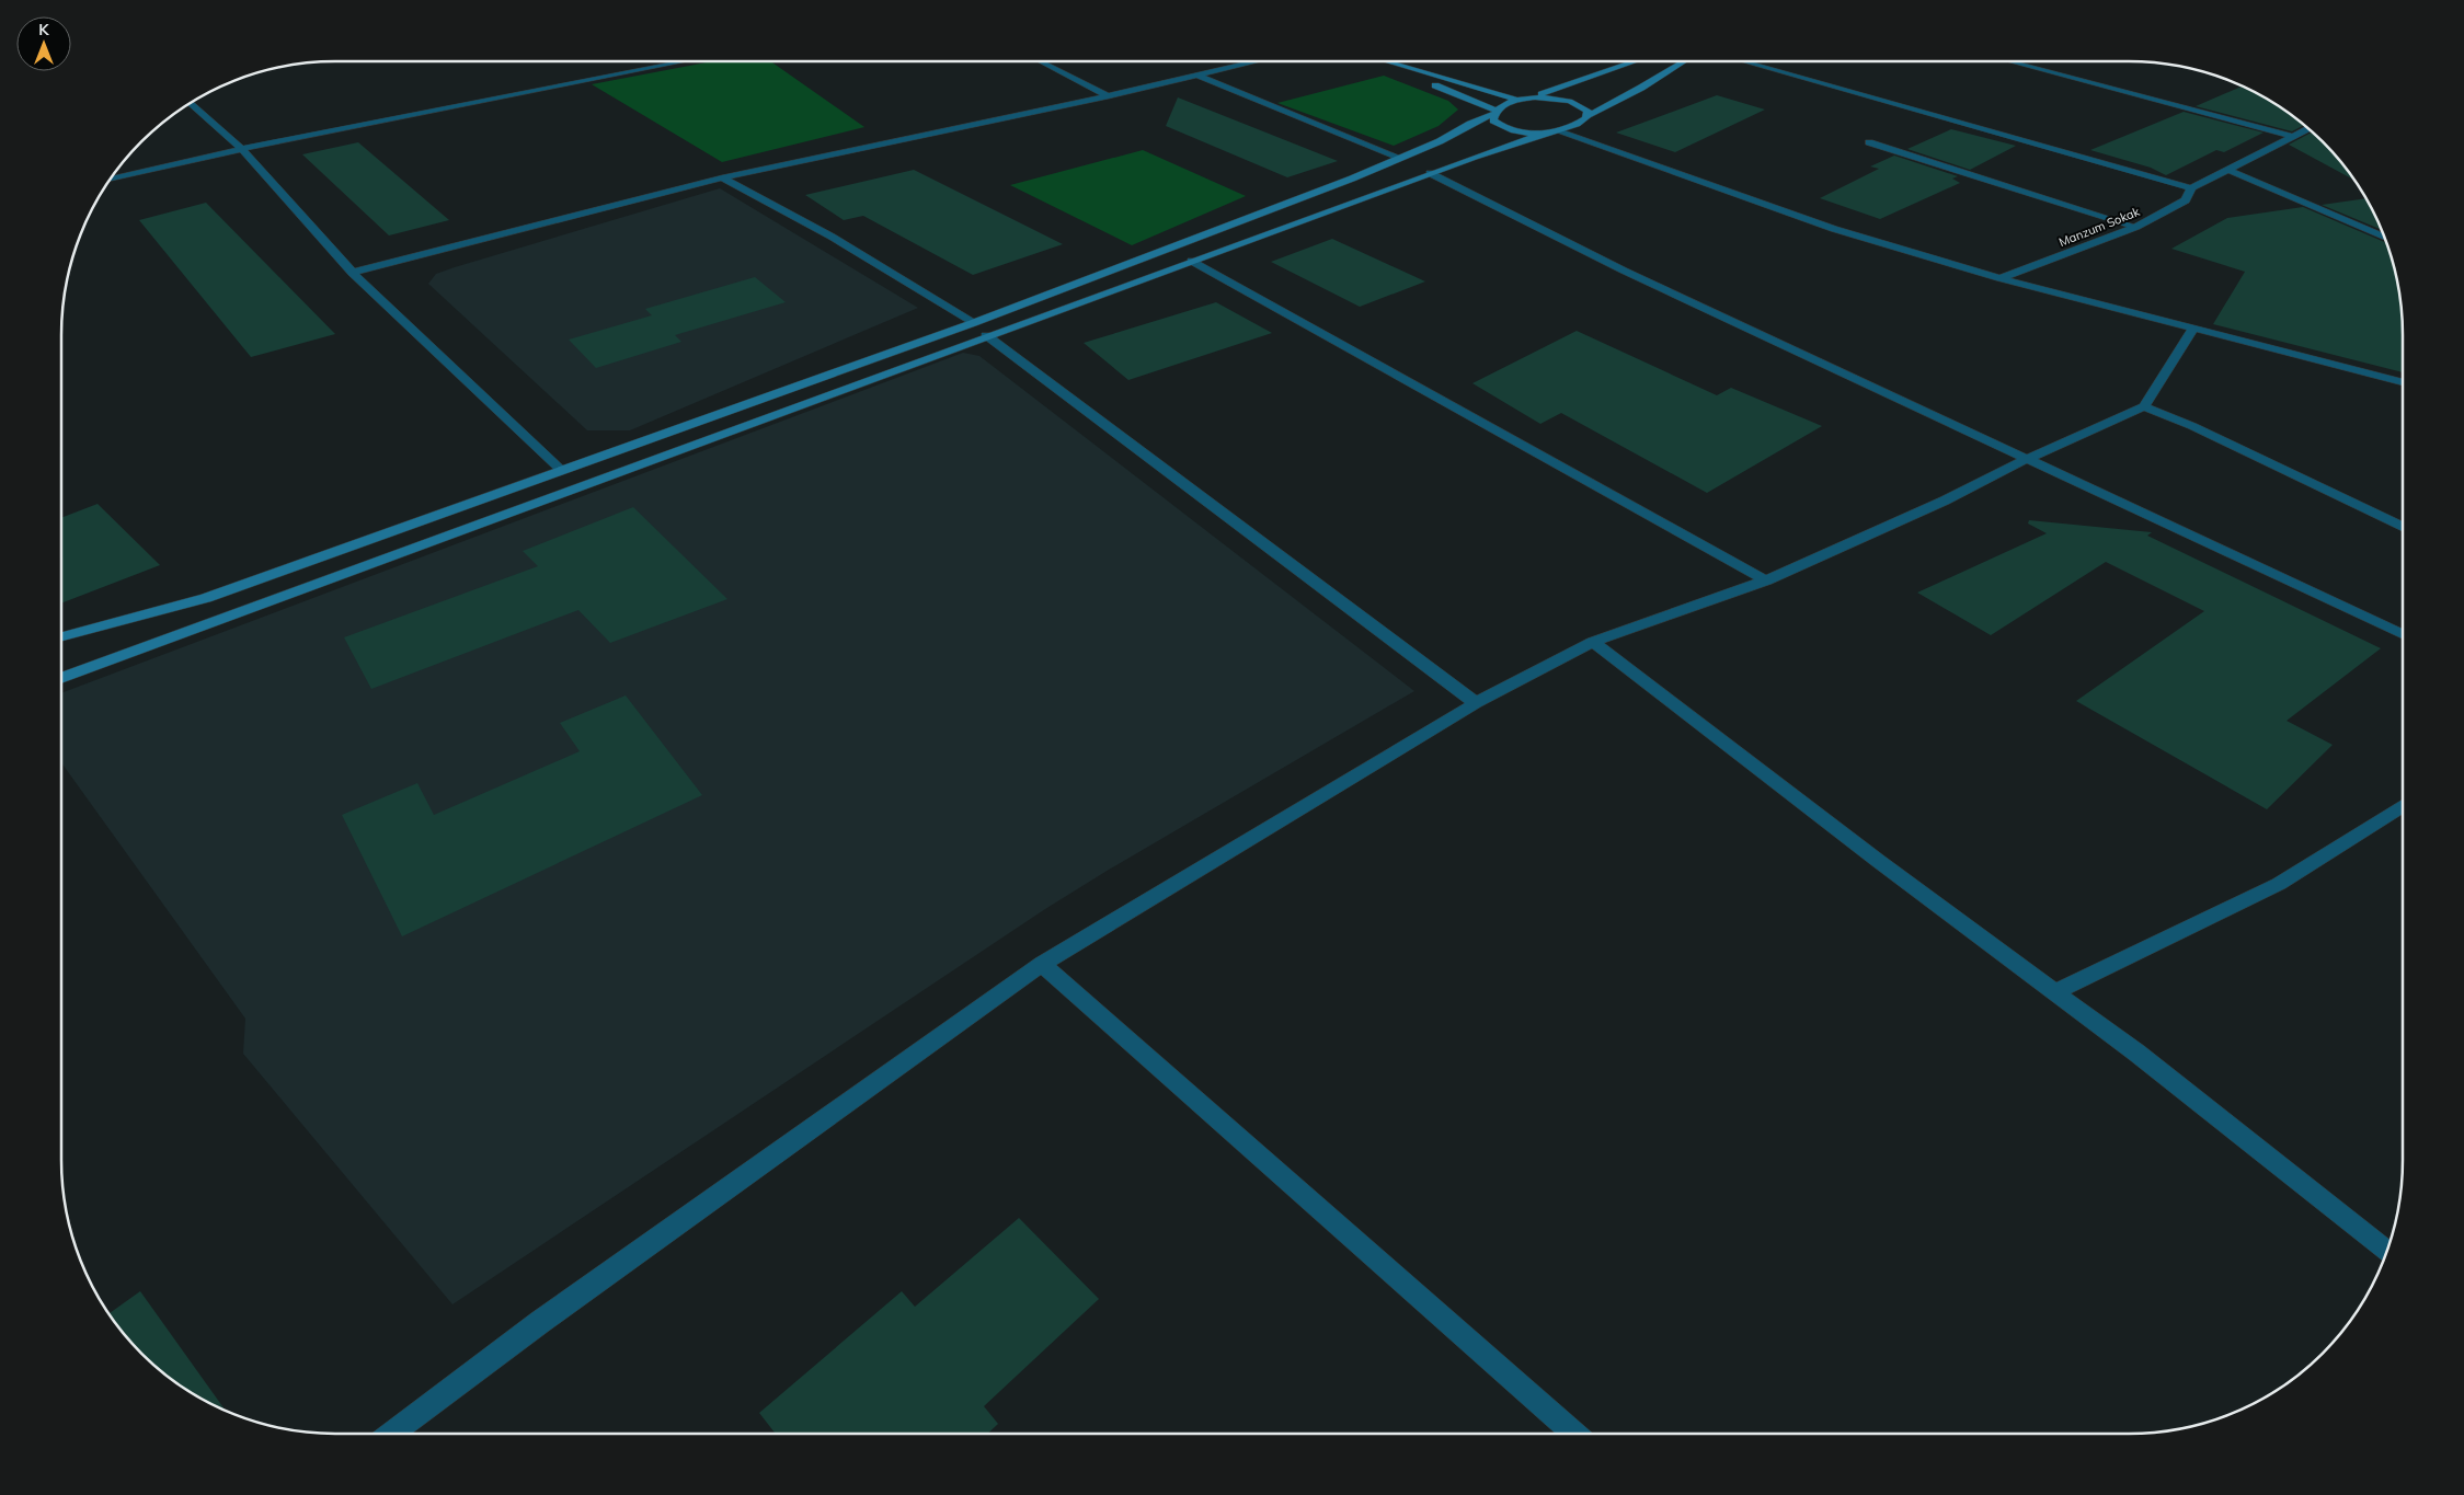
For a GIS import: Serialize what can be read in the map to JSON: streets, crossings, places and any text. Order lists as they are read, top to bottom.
{
  "streets": {
    "street": ["Manzum Sokak"]
  },
  "north": "top"
}
